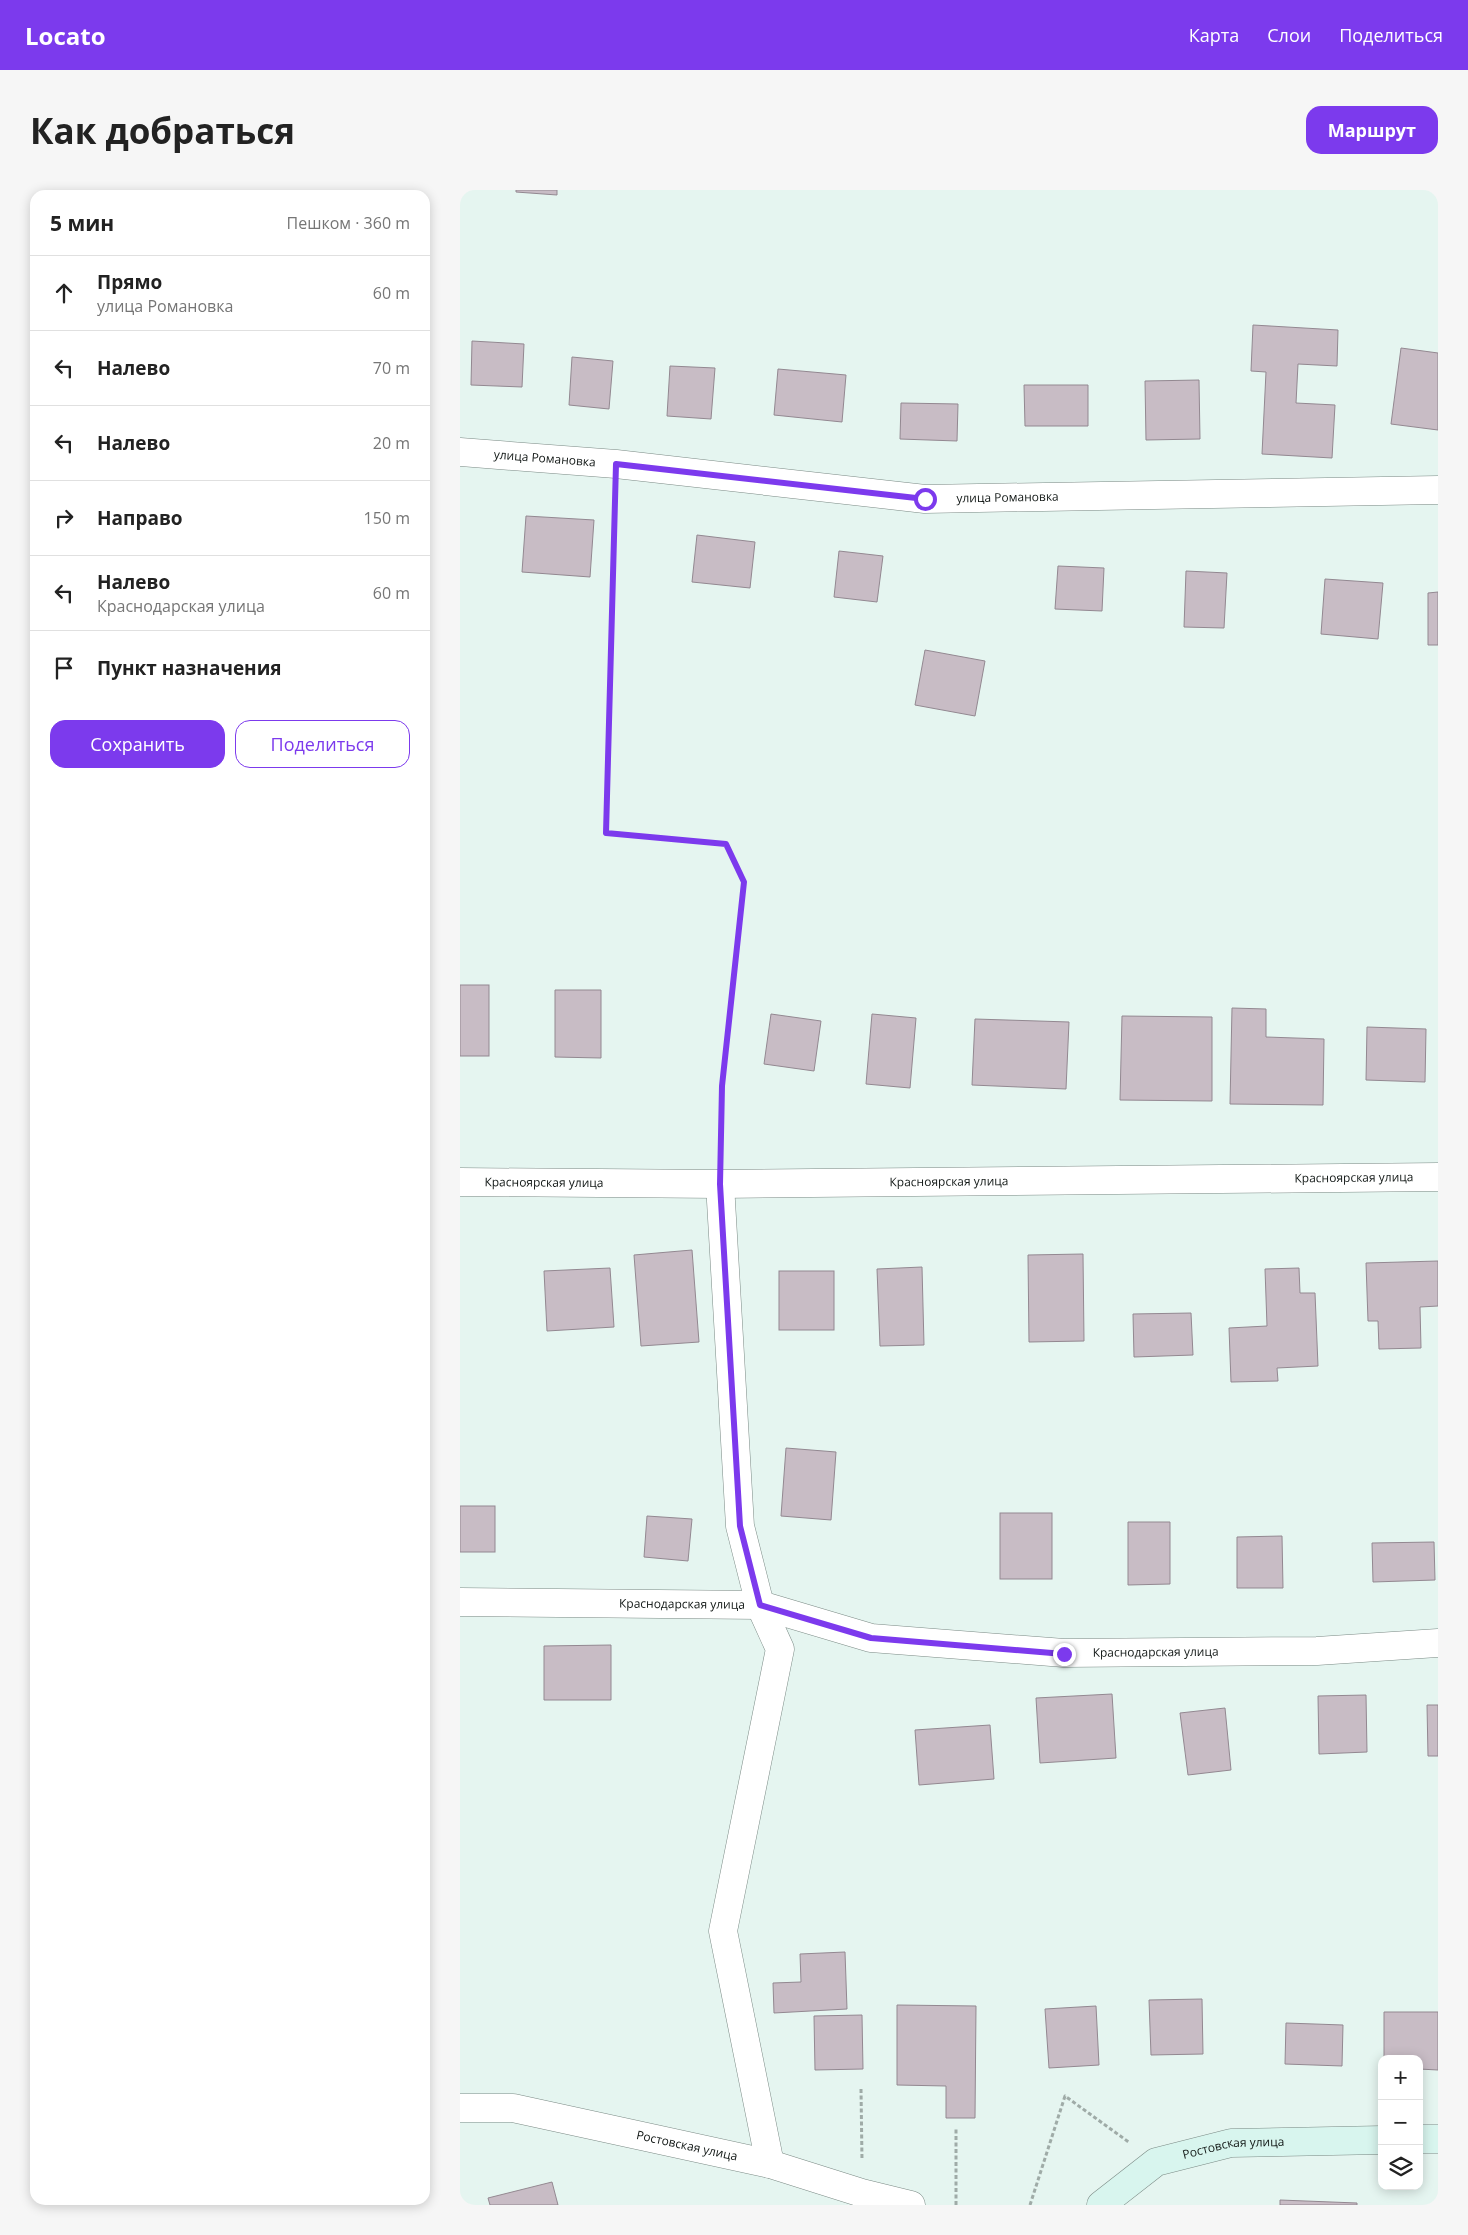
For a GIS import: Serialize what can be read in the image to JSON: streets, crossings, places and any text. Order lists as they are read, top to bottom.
{
  "streets": {
    "street": [
      "улица Романовка",
      "Красноярская улица",
      "Краснодарская улица",
      "Ростовская улица"
    ]
  },
  "page": {
    "header": "Locato",
    "nav": ["Карта", "Слои", "Поделиться"],
    "buttons": [
      "Маршрут",
      ["Сохранить", "Поделиться"]
    ],
    "title": "Как добраться",
    "heading": ["5 мин", "Пешком · 360 m"],
    "list": [
      ["Прямо", "улица Романовка", "60 m"],
      ["Налево", "70 m"],
      ["Налево", "20 m"],
      ["Направо", "150 m"],
      ["Налево", "Краснодарская улица", "60 m"],
      "Пункт назначения"
    ],
    "map_buttons": ["+", "−"]
  }
}
